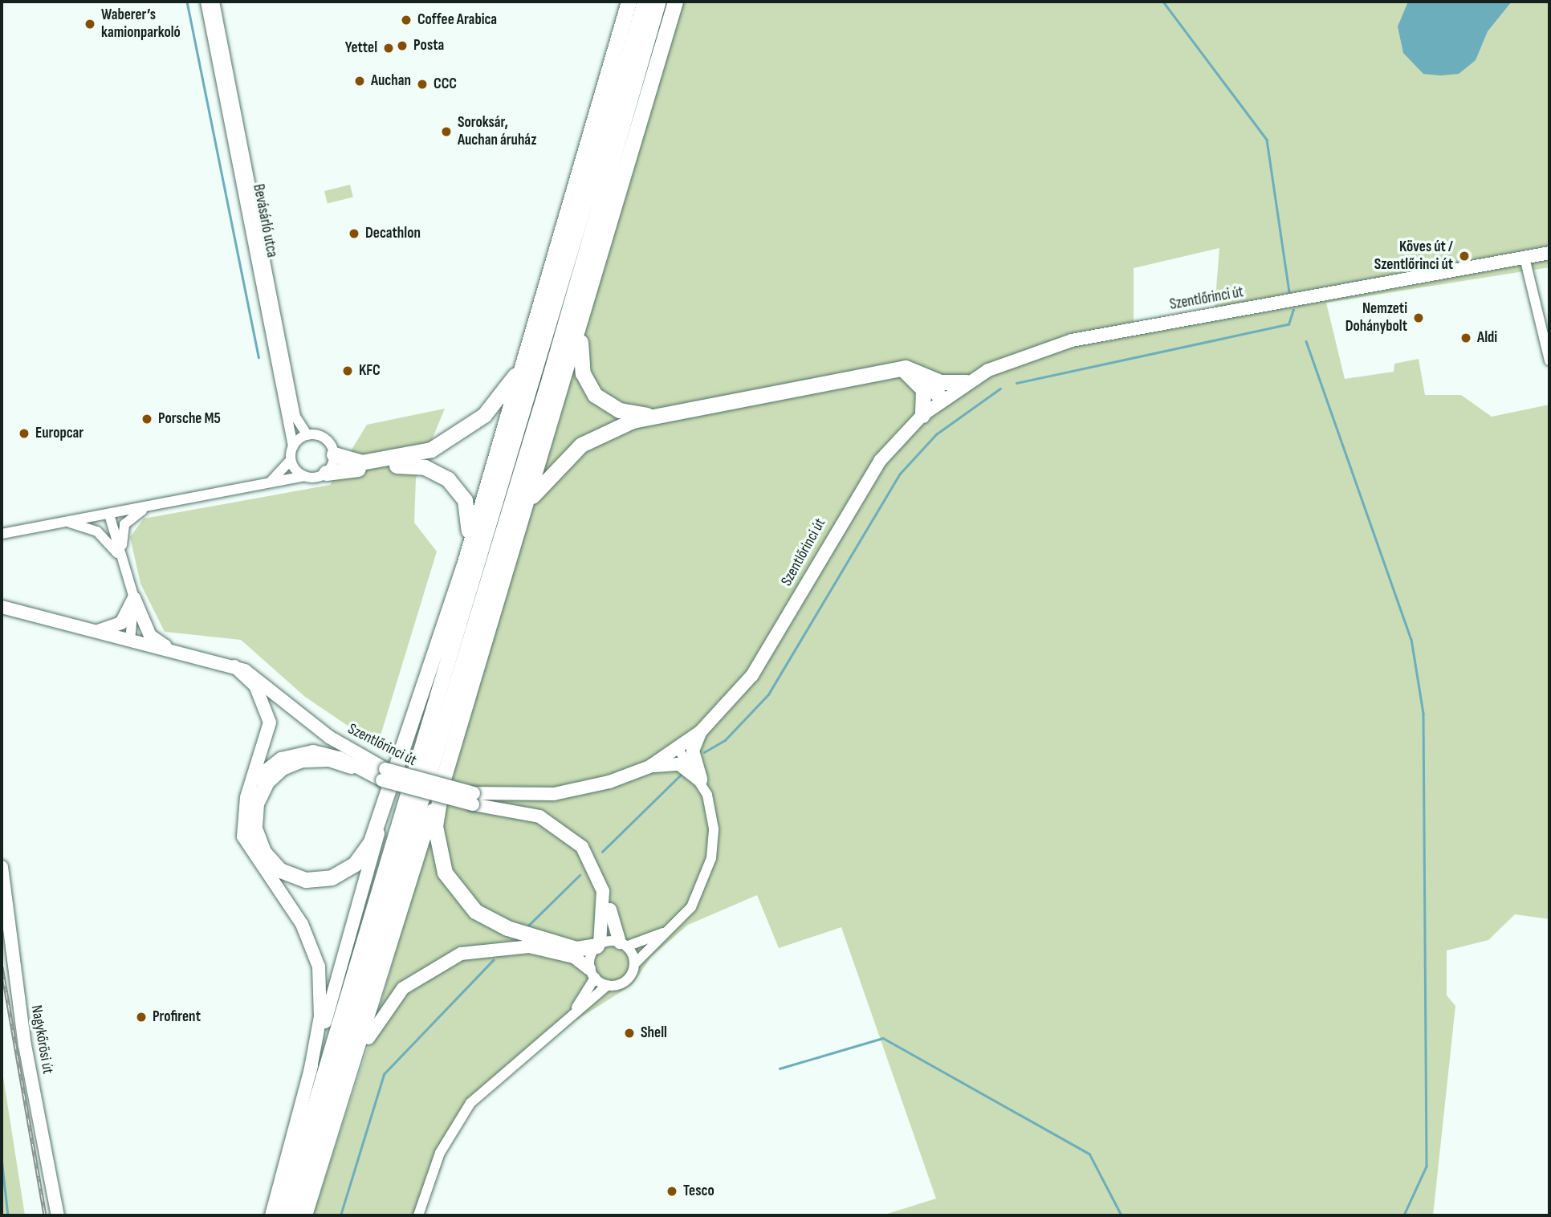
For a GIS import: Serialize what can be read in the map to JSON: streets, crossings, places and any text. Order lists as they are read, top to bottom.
{
  "streets": {
    "main road": ["Szentlőrinci út", "Nagykőrösi út"],
    "street": ["Bevásárló utca"]
  },
  "places": [
    "Coffee Arabica",
    "Waberer’s kamionparkoló",
    "Posta",
    "Yettel",
    "Auchan",
    "CCC",
    "Soroksár, Auchan áruház",
    "Decathlon",
    "Köves út / Szentlőrinci út",
    "Nemzeti Dohánybolt",
    "Aldi",
    "KFC",
    "Porsche M5",
    "Europcar",
    "Profirent",
    "Shell",
    "Tesco"
  ]
}
